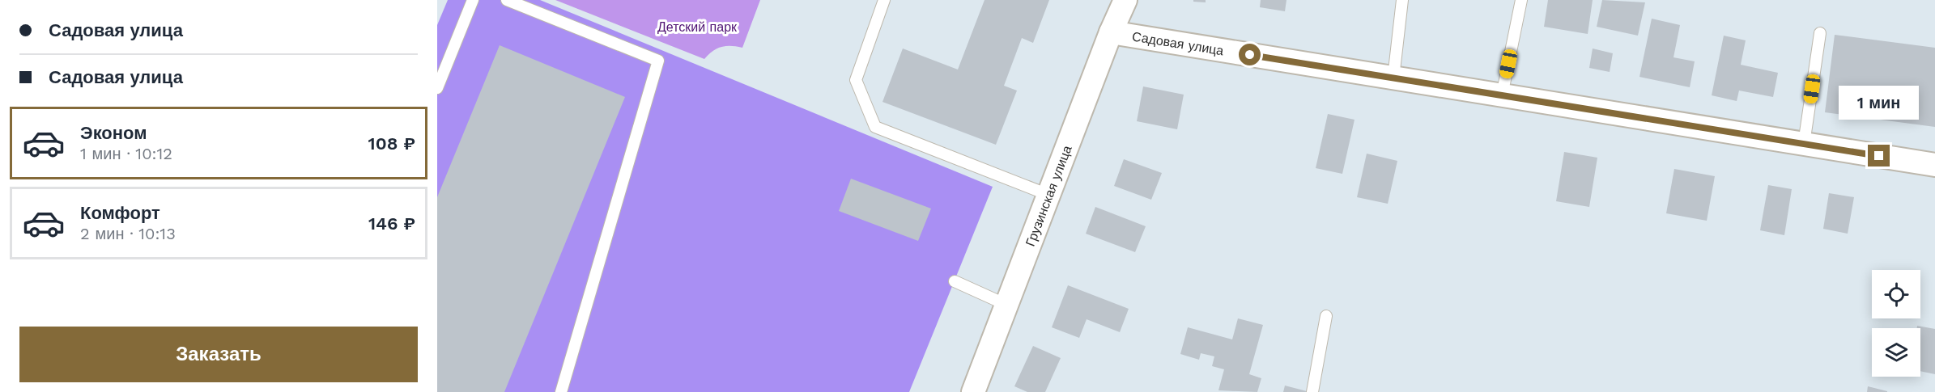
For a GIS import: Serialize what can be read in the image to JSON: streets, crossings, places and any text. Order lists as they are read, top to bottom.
{
  "streets": {
    "street": ["Садовая улица", "Грузинская улица"]
  },
  "crossings": [
    ["Садовая улица", "Грузинская улица"]
  ],
  "parks": ["Детский парк"],
  "page": {
    "banner": ["Садовая улица", "Садовая улица"],
    "bubble": "1 мин",
    "list": [
      {
        "name": "Эконом",
        "note": "1 мин · 10:12",
        "value": "108 ₽"
      },
      {
        "name": "Комфорт",
        "note": "2 мин · 10:13",
        "value": "146 ₽"
      }
    ],
    "buttons": "Заказать"
  }
}
